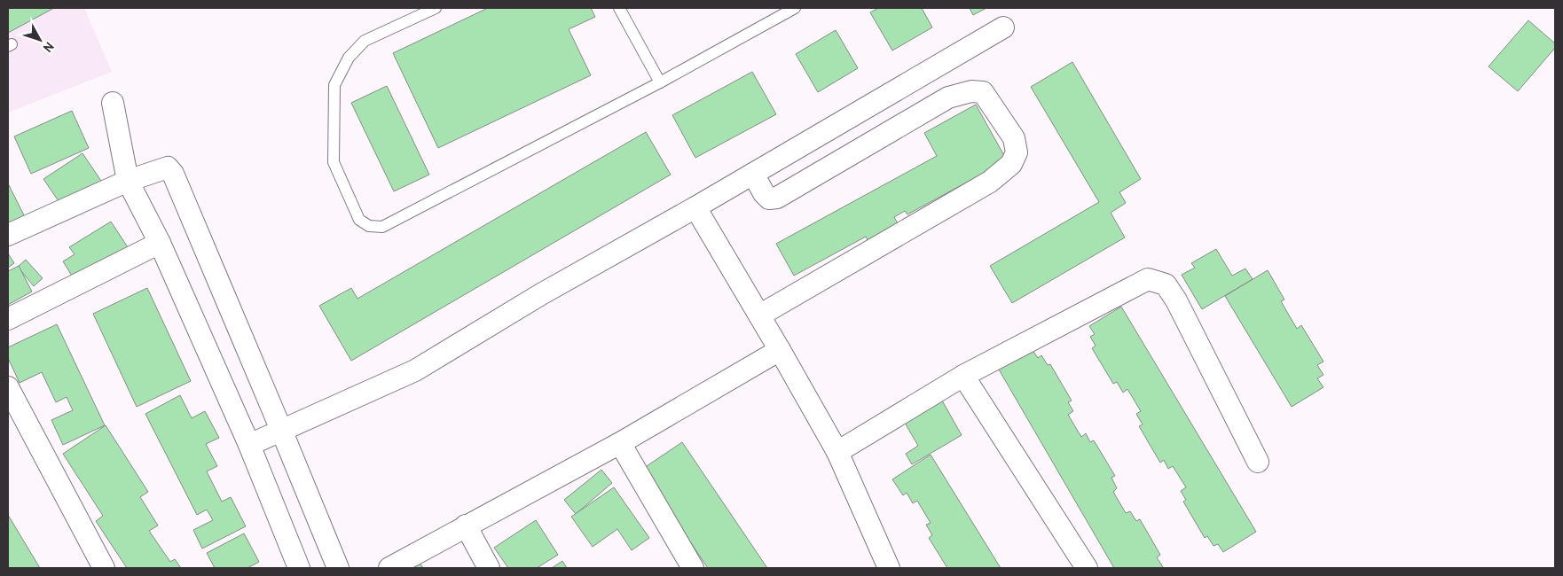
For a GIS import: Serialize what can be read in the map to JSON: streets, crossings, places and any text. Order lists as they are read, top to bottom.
{
  "north": "bottom right"
}
